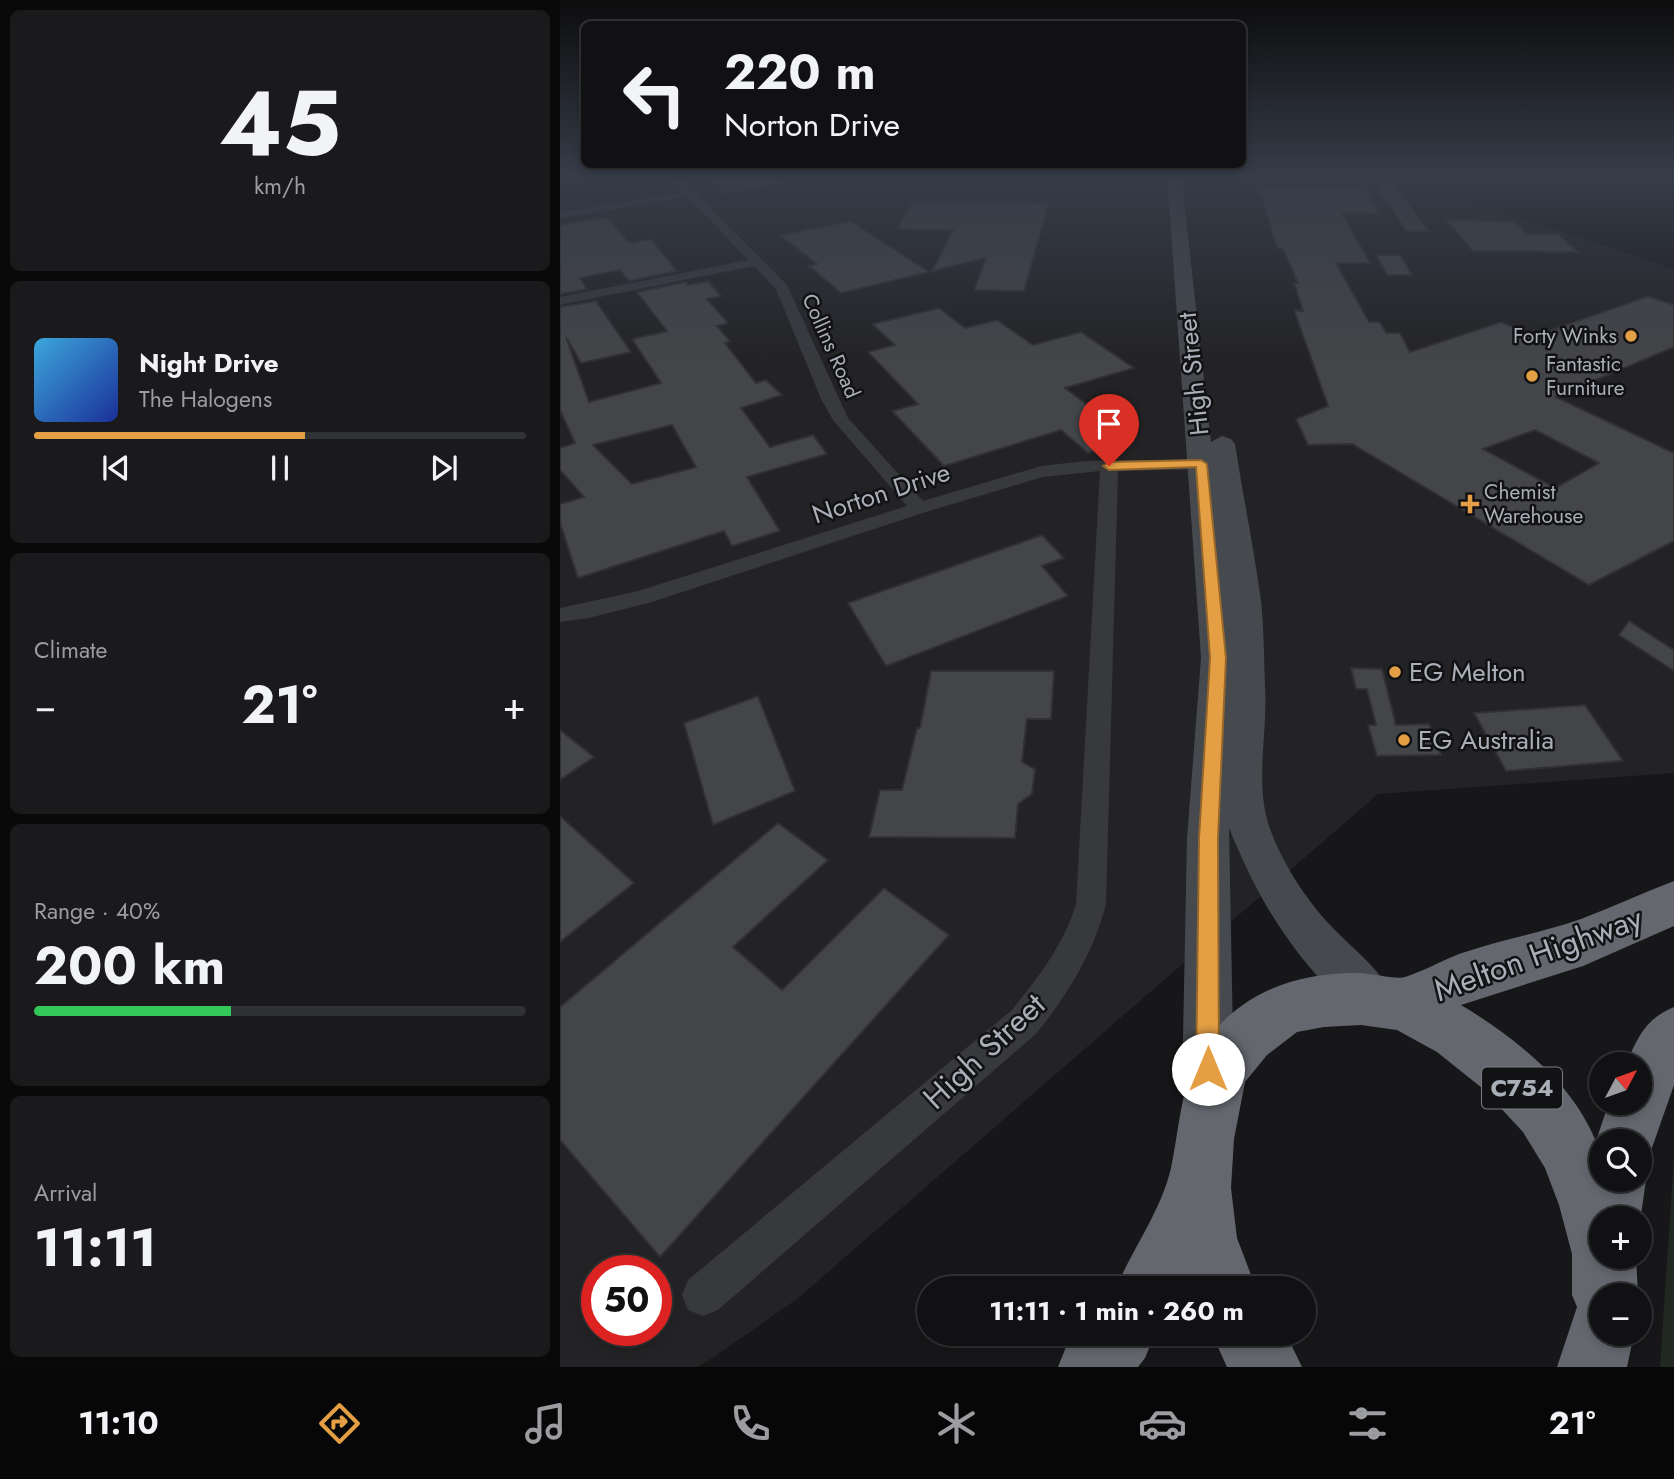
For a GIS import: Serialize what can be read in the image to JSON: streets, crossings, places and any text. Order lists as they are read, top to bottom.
{
  "streets": {
    "highway": ["Melton Highway", "C754"],
    "main road": ["High Street"],
    "street": ["Collins Road", "Norton Drive"]
  },
  "crossings": [
    ["Collins Road", "Norton Drive"],
    ["High Street", "Norton Drive"],
    ["High Street", "Melton Highway"]
  ],
  "places": {
    "other": [
      "Forty Winks",
      "Fantastic Furniture",
      "EG Melton",
      "EG Australia"
    ],
    "health": ["Chemist Warehouse"]
  },
  "north": "top right",
  "page": {
    "tile": [
      ["45", "km/h"],
      "Climate",
      ["Range · 40%", "200 km"],
      ["Arrival", "11:11"]
    ],
    "turn": ["220 m", "Norton Drive"],
    "song": ["Night Drive", "The Halogens"],
    "heat": ["−", "21°", "+"],
    "map_buttons": ["+", "−"],
    "limit": "50",
    "trip": "11:11 · 1 min · 260 m",
    "tabs": ["11:10", "21°"]
  }
}
